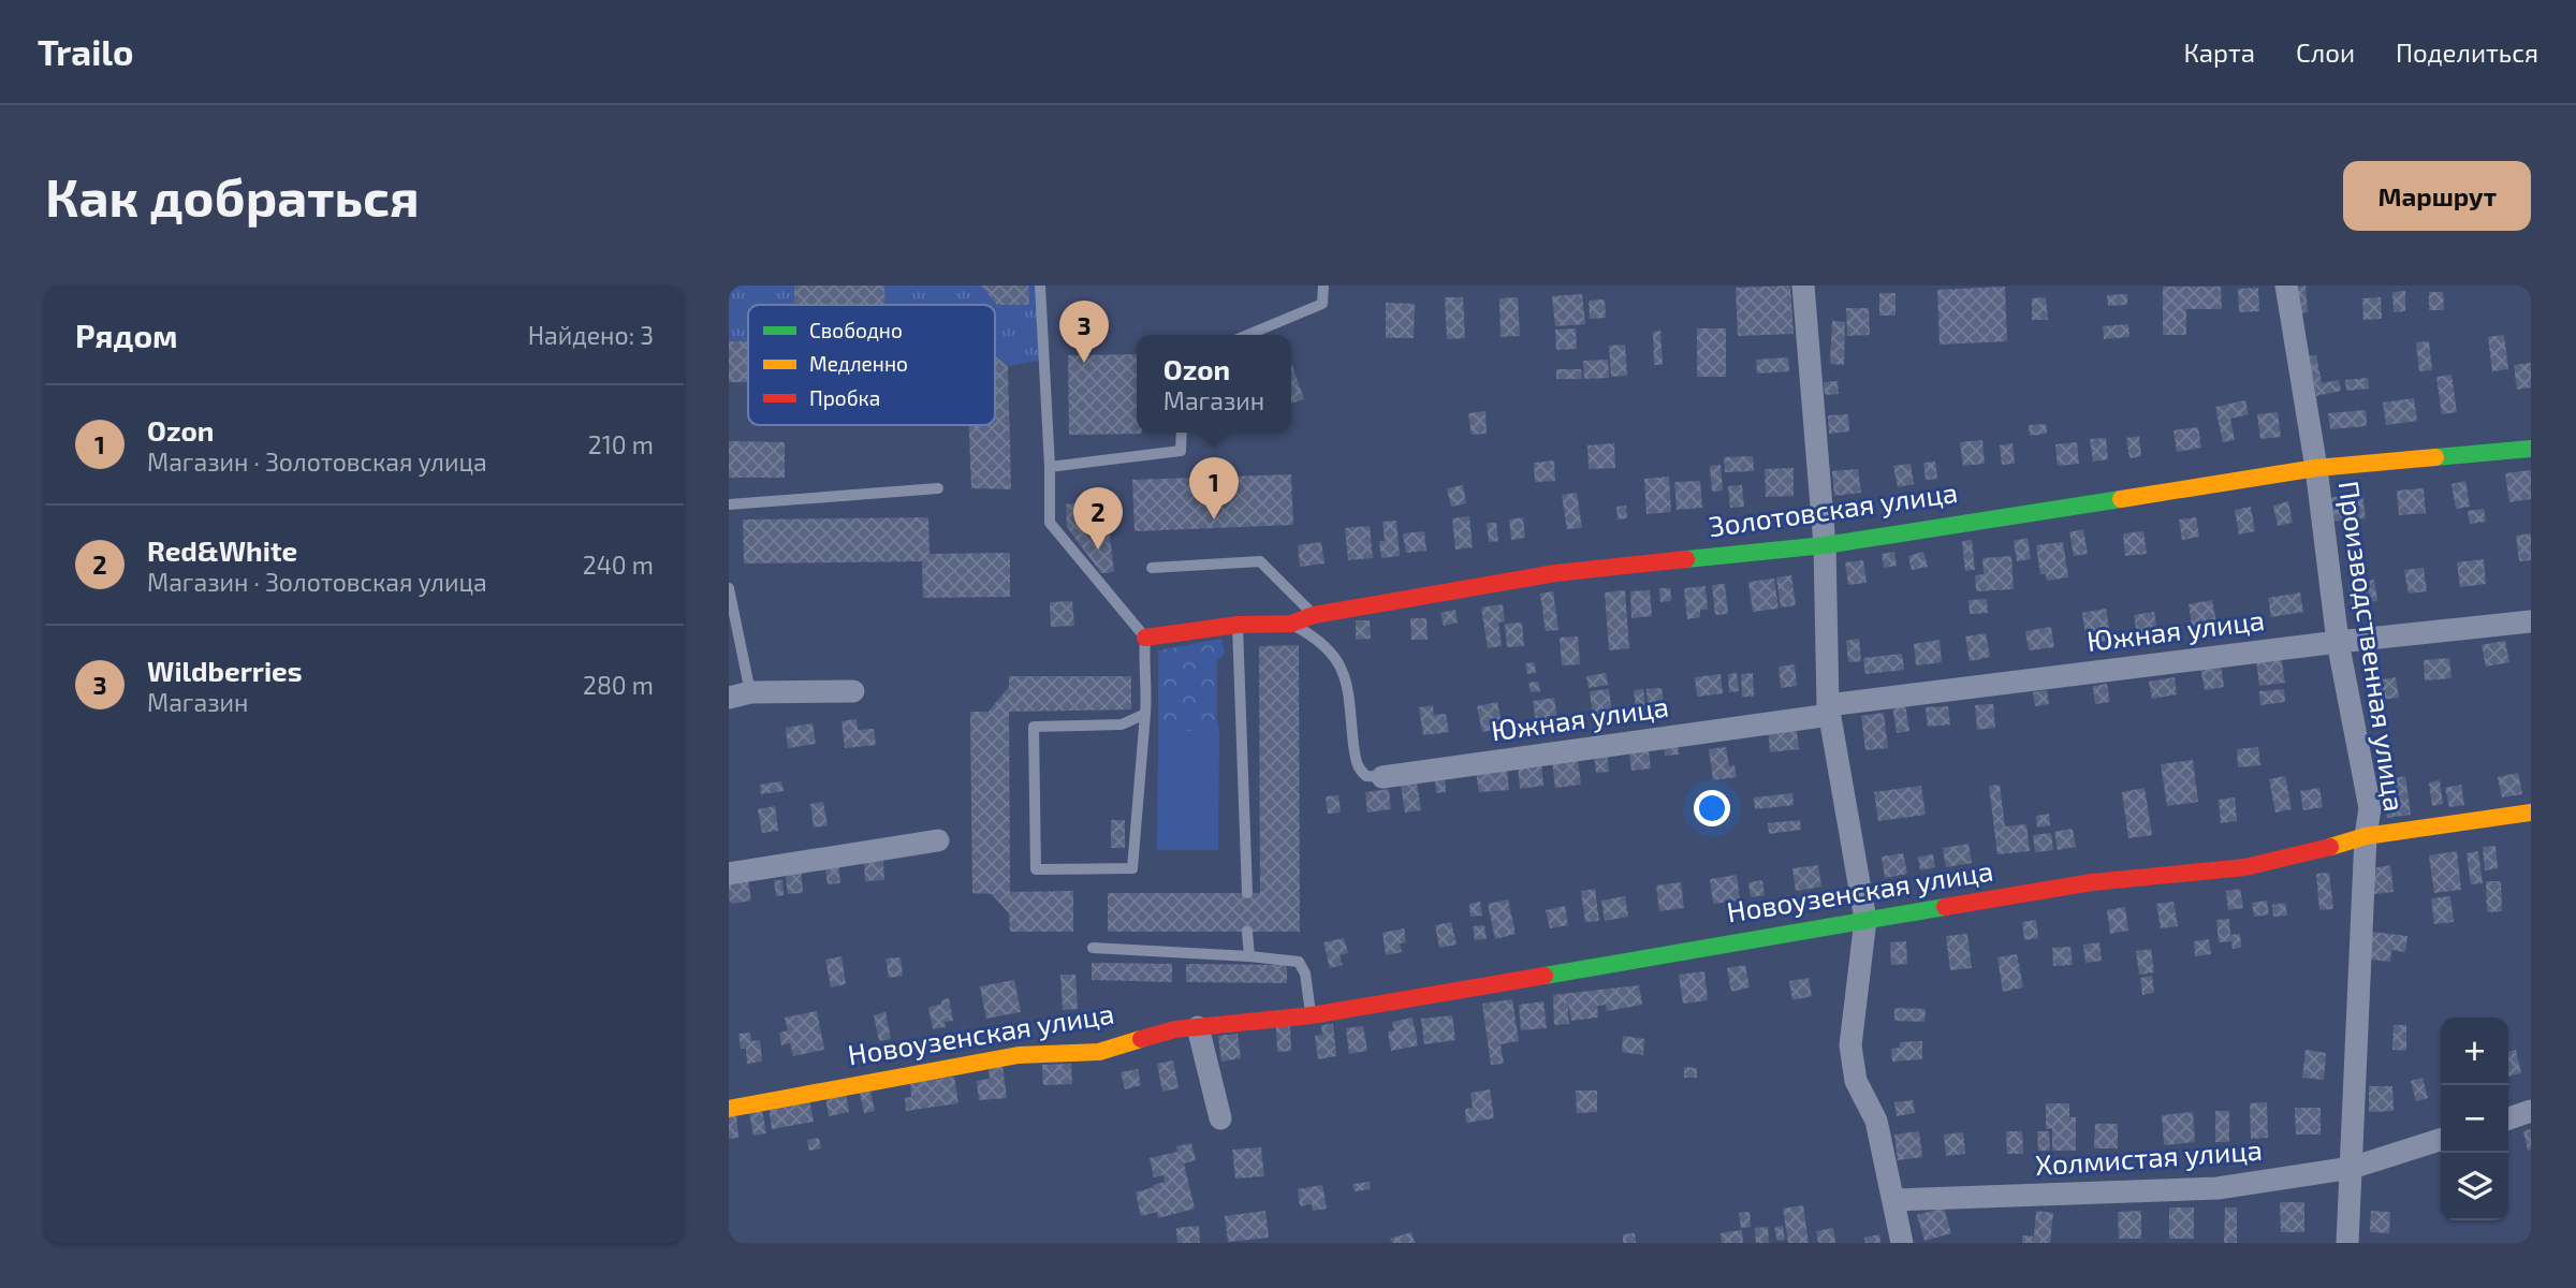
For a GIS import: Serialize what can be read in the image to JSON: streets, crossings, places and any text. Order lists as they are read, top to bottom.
{
  "streets": {
    "street": [
      "Золотовская улица",
      "Южная улица",
      "Производственная улица",
      "Новоузенская улица",
      "Холмистая улица"
    ]
  },
  "crossings": [
    ["Золотовская улица", "Производственная улица"],
    ["Южная улица", "Производственная улица"],
    ["Производственная улица", "Новоузенская улица"],
    ["Производственная улица", "Холмистая улица"]
  ],
  "legend": ["Свободно", "Медленно", "Пробка"],
  "page": {
    "header": "Trailo",
    "nav": ["Карта", "Слои", "Поделиться"],
    "buttons": "Маршрут",
    "title": "Как добраться",
    "heading": ["Рядом", "Найдено: 3"],
    "pins": ["3", "1", "2"],
    "popup": ["Ozon", "Магазин"],
    "list": [
      {
        "mark": "1",
        "name": "Ozon",
        "note": "Магазин · Золотовская улица",
        "value": "210 m"
      },
      {
        "mark": "2",
        "name": "Red&White",
        "note": "Магазин · Золотовская улица",
        "value": "240 m"
      },
      {
        "mark": "3",
        "name": "Wildberries",
        "note": "Магазин",
        "value": "280 m"
      }
    ],
    "map_buttons": ["+", "−"]
  }
}
